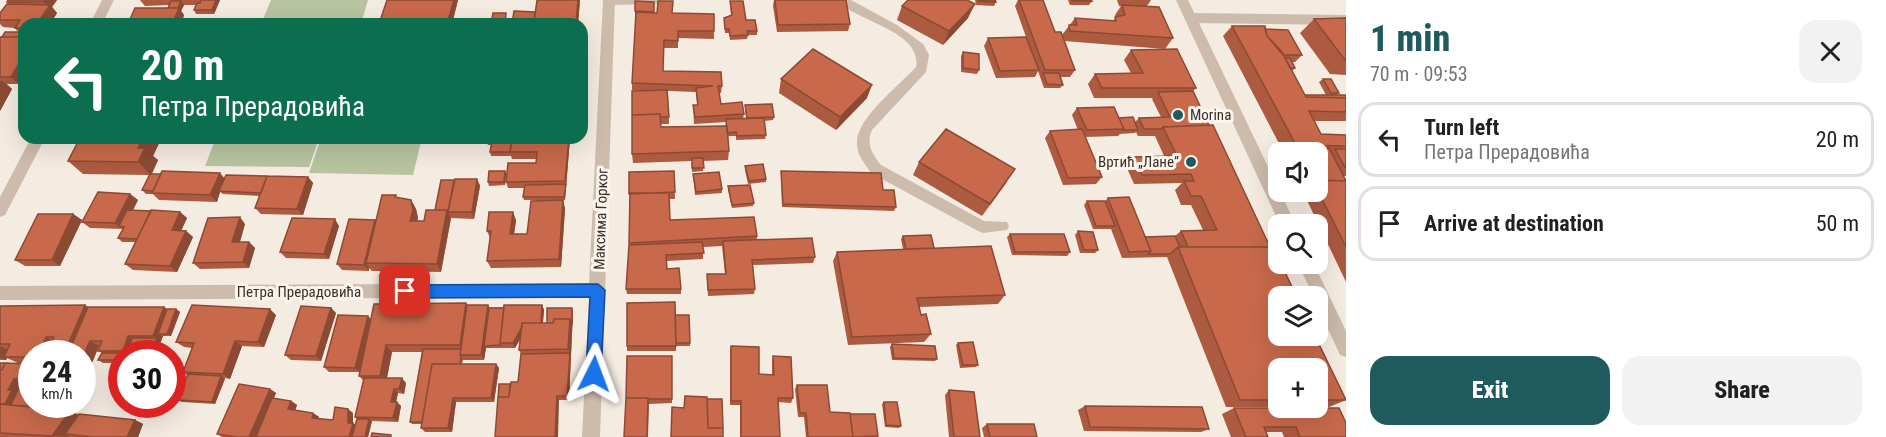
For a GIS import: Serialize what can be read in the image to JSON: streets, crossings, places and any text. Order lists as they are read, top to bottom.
{
  "streets": {
    "street": ["Максима Горког", "Петра Прерадовића"]
  },
  "crossings": [
    ["Максима Горког", "Петра Прерадовића"]
  ],
  "places": ["Morina", "Вртић „Лане”"],
  "page": {
    "heading": ["1 min", "70 m · 09:53"],
    "turn": ["20 m", "Петра Прерадовића"],
    "list": [
      {
        "name": "Turn left",
        "note": "Петра Прерадовића",
        "value": "20 m"
      },
      {
        "name": "Arrive at destination",
        "value": "50 m"
      }
    ],
    "map_buttons": "+",
    "speed": "24 km/h",
    "limit": "30",
    "buttons": ["Exit", "Share"]
  }
}
